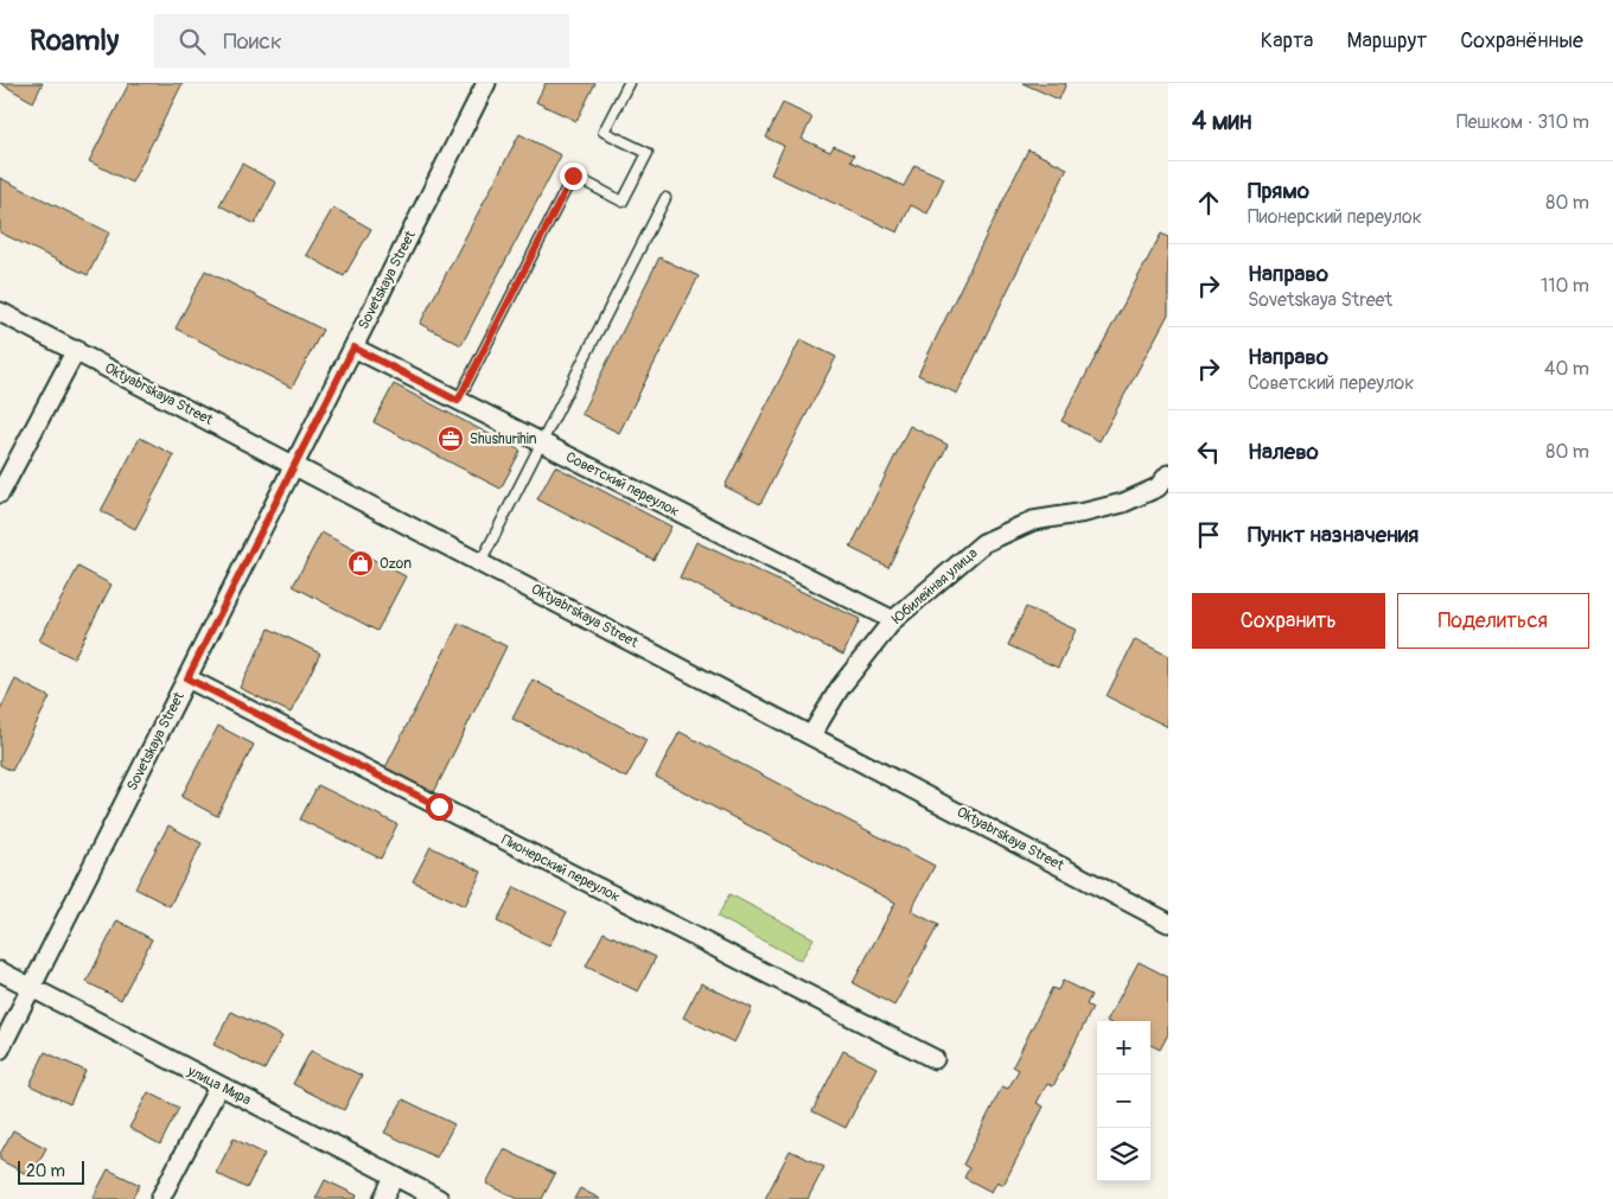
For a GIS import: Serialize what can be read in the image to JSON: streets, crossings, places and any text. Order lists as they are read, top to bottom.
{
  "streets": {
    "street": [
      "Sovetskaya Street",
      "Oktyabrskaya Street",
      "Советский переулок",
      "Юбилейная улица",
      "Пионерский переулок",
      "улица Мира"
    ]
  },
  "crossings": [
    ["Sovetskaya Street", "Oktyabrskaya Street"],
    ["Sovetskaya Street", "Советский переулок"],
    ["Sovetskaya Street", "Пионерский переулок"],
    ["Sovetskaya Street", "улица Мира"],
    ["Oktyabrskaya Street", "Юбилейная улица"],
    ["Советский переулок", "Юбилейная улица"]
  ],
  "places": {
    "office": ["Shushurihin"],
    "shop": ["Ozon"]
  },
  "scale_bar": "20 m",
  "page": {
    "header": "Roamly",
    "search": "Поиск",
    "nav": ["Карта", "Маршрут", "Сохранённые"],
    "heading": ["4 мин", "Пешком · 310 m"],
    "list": [
      ["Прямо", "Пионерский переулок", "80 m"],
      ["Направо", "Sovetskaya Street", "110 m"],
      ["Направо", "Советский переулок", "40 m"],
      ["Налево", "80 m"],
      "Пункт назначения"
    ],
    "buttons": ["Сохранить", "Поделиться"],
    "map_buttons": ["+", "−"],
    "scale": "20 m"
  }
}
